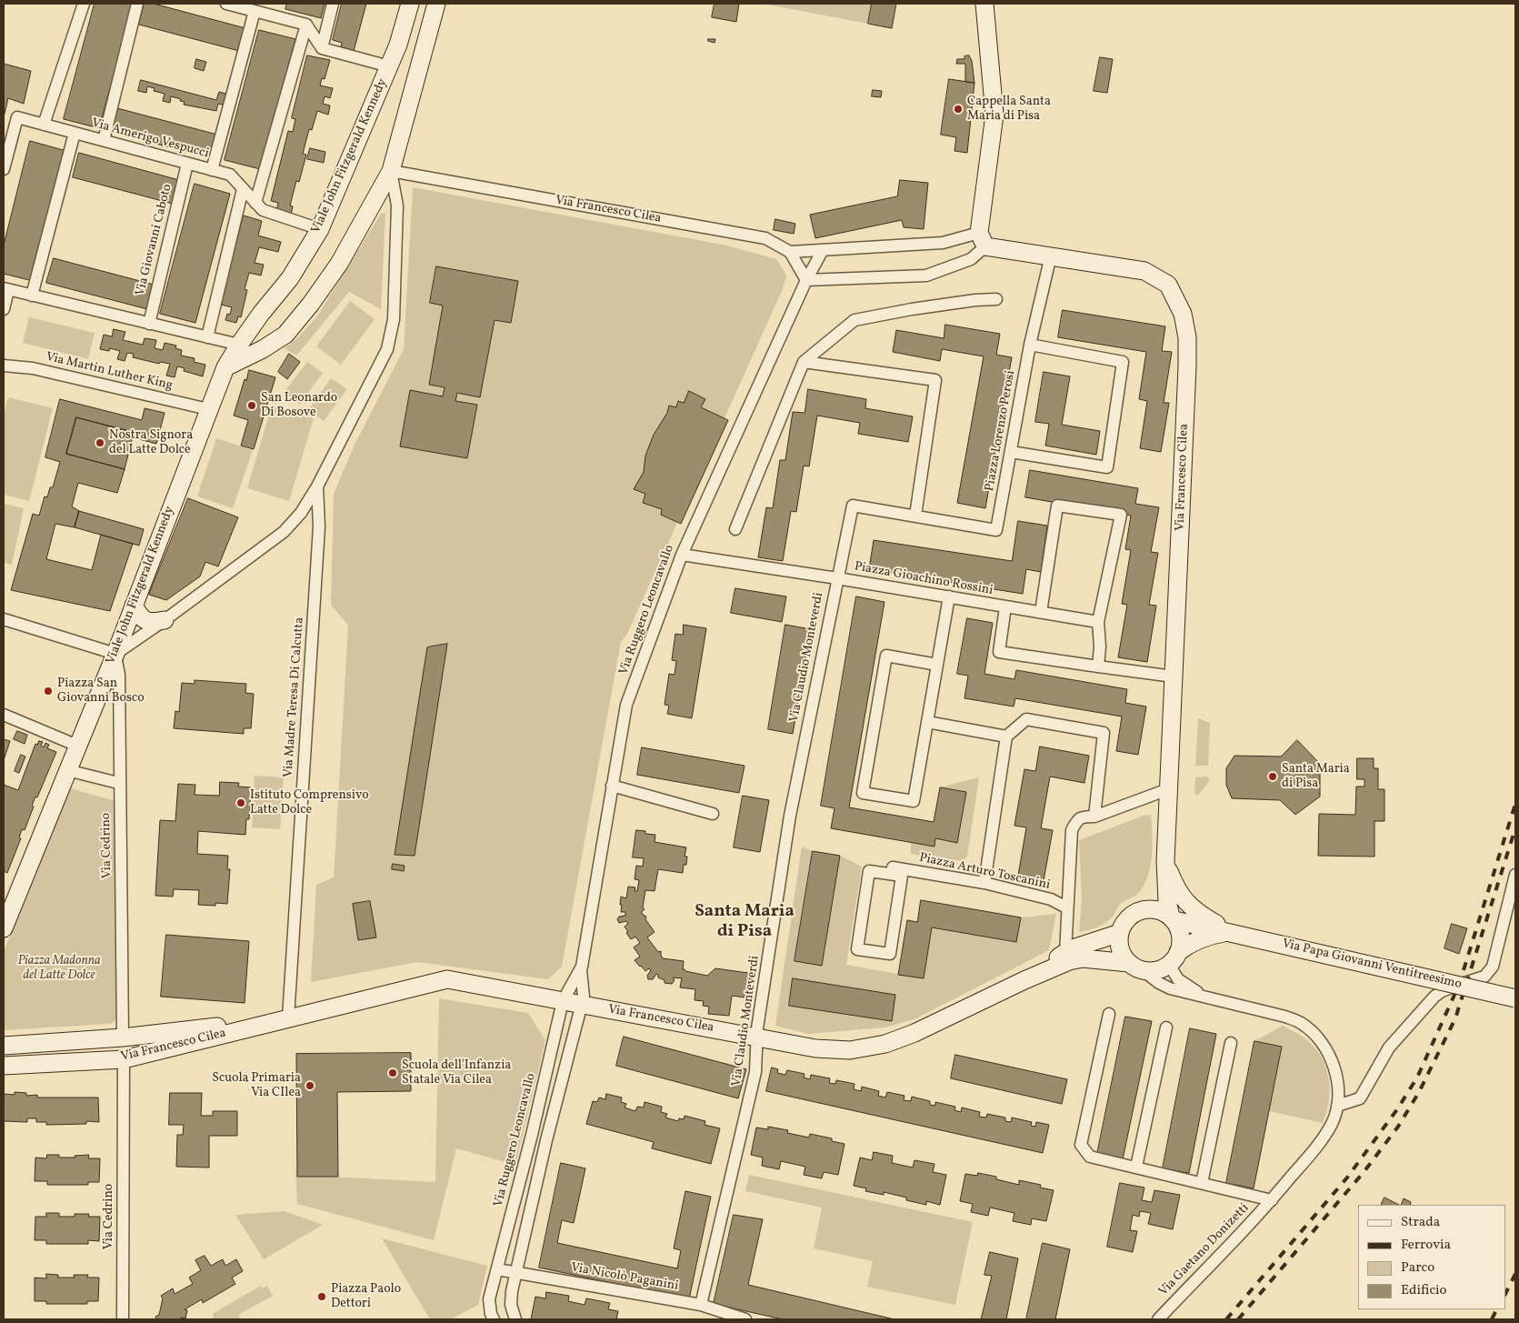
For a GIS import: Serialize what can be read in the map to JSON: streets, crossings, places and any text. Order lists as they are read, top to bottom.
{
  "streets": {
    "street": [
      "Via Amerigo Vespucci",
      "Viale John Fitzgerald Kennedy",
      "Via Francesco Cilea",
      "Via Giovanni Caboto",
      "Via Martin Luther King",
      "Piazza Lorenzo Perosi",
      "Piazza Gioachino Rossini",
      "Via Ruggero Leoncavallo",
      "Via Claudio Monteverdi",
      "Via Madre Teresa Di Calcutta",
      "Via Cedrino",
      "Piazza Arturo Toscanini",
      "Via Papa Giovanni Ventitreesimo",
      "Via Gaetano Donizetti",
      "Via Nicolò Paganini"
    ]
  },
  "crossings": [
    ["Via Amerigo Vespucci", "Viale John Fitzgerald Kennedy"],
    ["Via Amerigo Vespucci", "Via Giovanni Caboto"],
    ["Viale John Fitzgerald Kennedy", "Via Martin Luther King"],
    ["Viale John Fitzgerald Kennedy", "Via Cedrino"],
    ["Via Francesco Cilea", "Piazza Lorenzo Perosi"],
    ["Via Francesco Cilea", "Piazza Gioachino Rossini"],
    ["Via Francesco Cilea", "Via Ruggero Leoncavallo"],
    ["Via Francesco Cilea", "Via Claudio Monteverdi"],
    ["Via Francesco Cilea", "Via Madre Teresa Di Calcutta"],
    ["Via Francesco Cilea", "Via Cedrino"],
    ["Via Francesco Cilea", "Via Papa Giovanni Ventitreesimo"],
    ["Via Francesco Cilea", "Via Gaetano Donizetti"],
    ["Piazza Lorenzo Perosi", "Piazza Gioachino Rossini"],
    ["Piazza Lorenzo Perosi", "Via Claudio Monteverdi"],
    ["Piazza Gioachino Rossini", "Via Claudio Monteverdi"],
    ["Via Ruggero Leoncavallo", "Via Nicolò Paganini"],
    ["Via Claudio Monteverdi", "Via Nicolò Paganini"],
    ["Via Papa Giovanni Ventitreesimo", "Via Gaetano Donizetti"]
  ],
  "districts": ["Santa Maria di Pisa"],
  "parks": ["Piazza Madonna del Latte Dolce"],
  "places": [
    "Cappella Santa Maria di Pisa",
    "San Leonardo Di Bosove",
    "Nostra Signora del Latte Dolce",
    "Piazza San Giovanni Bosco",
    "Santa Maria di Pisa",
    "Istituto Comprensivo Latte Dolce",
    "Scuola dell'Infanzia Statale Via Cilea",
    "Scuola Primaria Via CIlea",
    "Piazza Paolo Dettori"
  ],
  "legend": [
    "Strada",
    "Ferrovia",
    "Parco",
    "Edificio"
  ]
}
